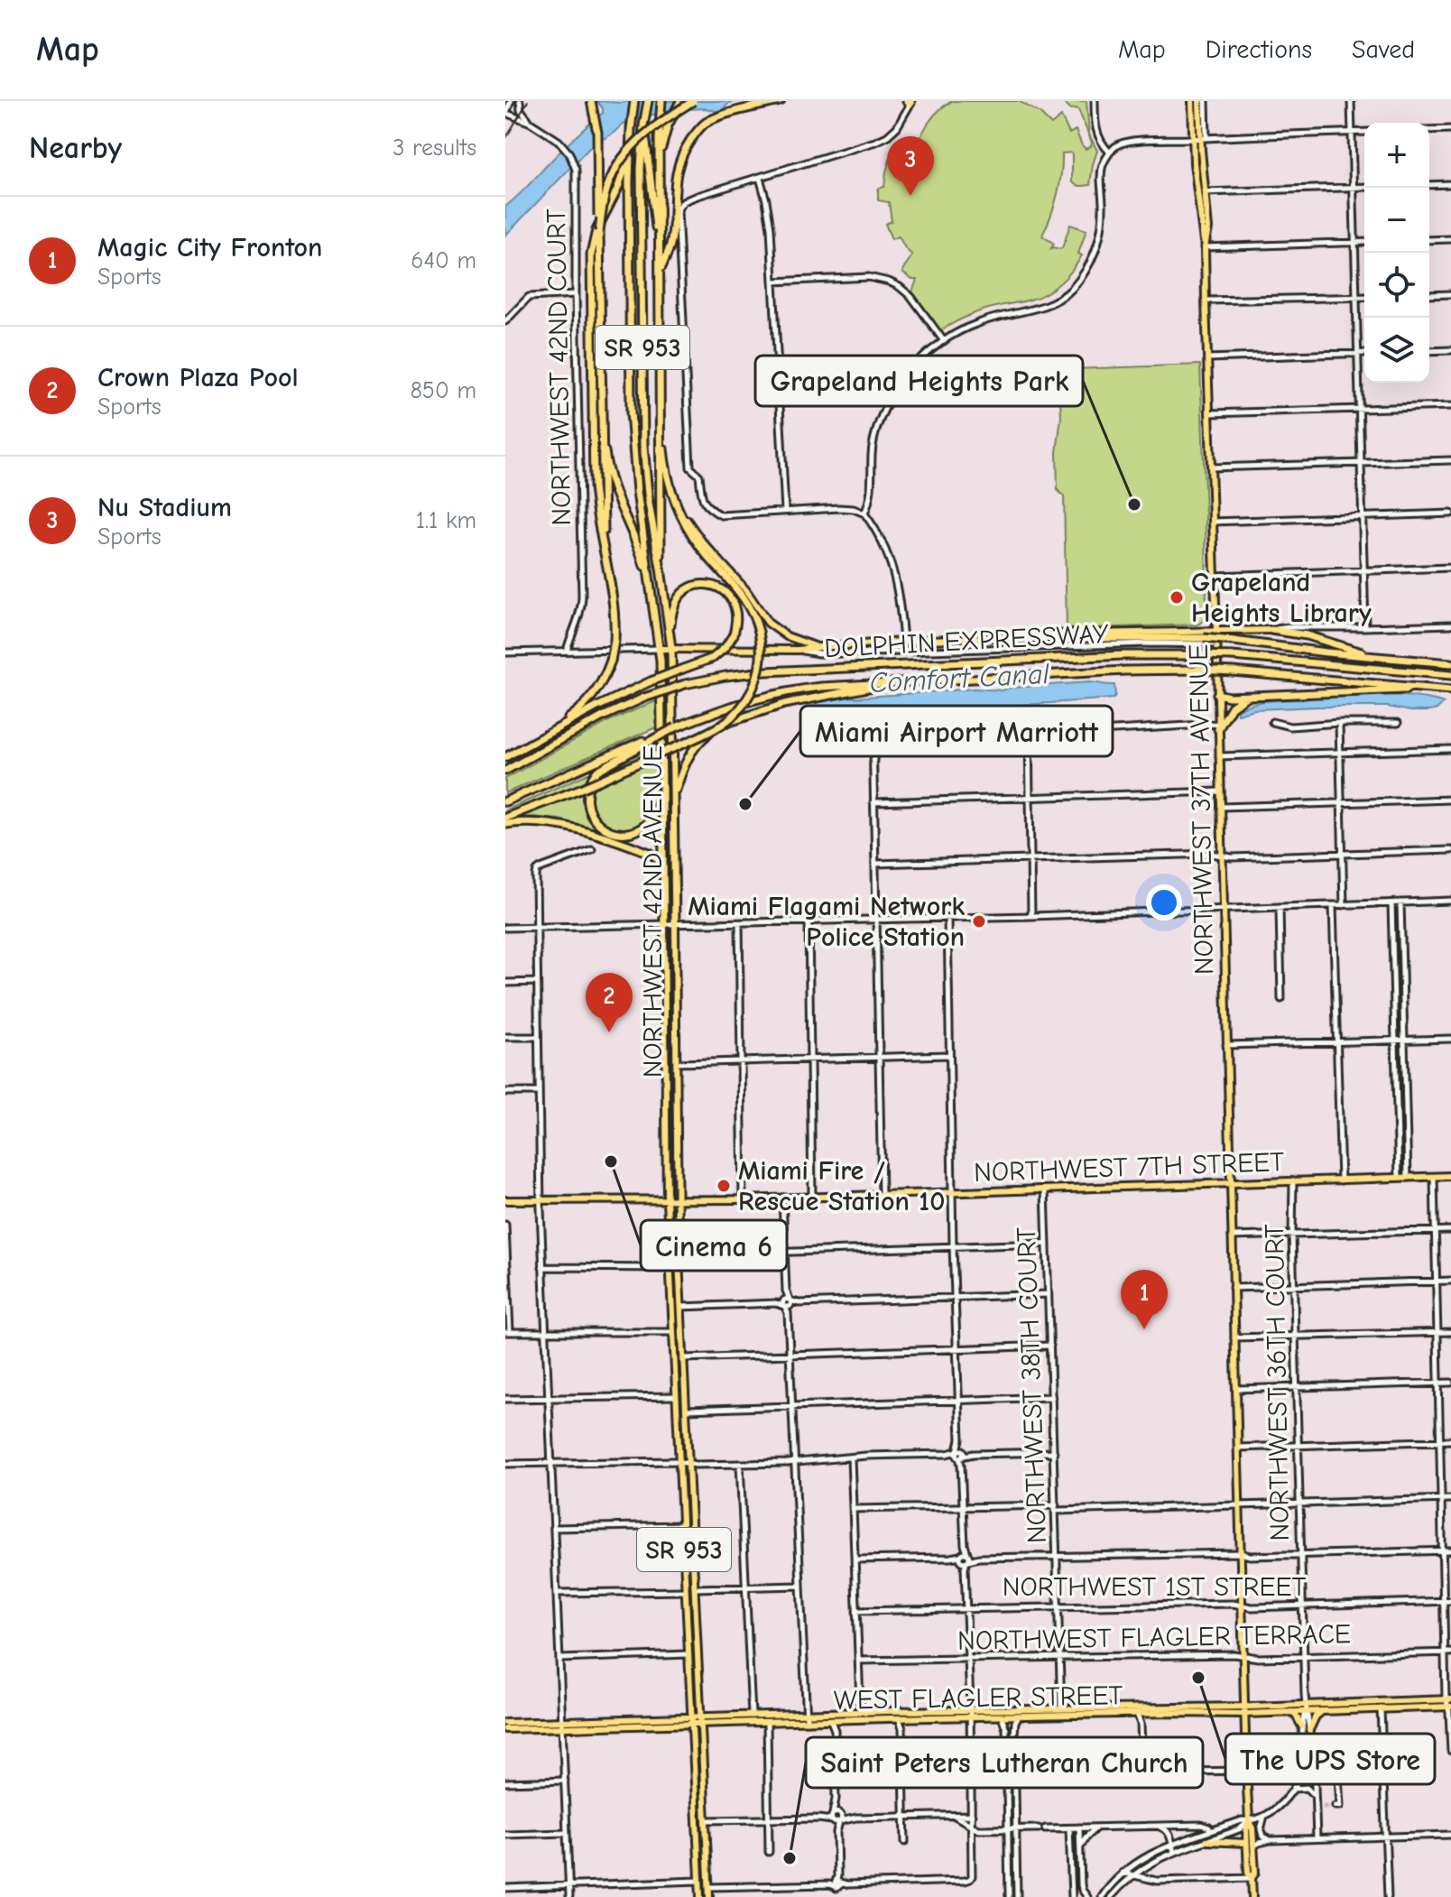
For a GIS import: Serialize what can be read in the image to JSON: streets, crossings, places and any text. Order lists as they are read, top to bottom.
{
  "streets": {
    "highway": ["SR 953", "DOLPHIN EXPRESSWAY", "NORTHWEST 42ND AVENUE"],
    "main road": ["NORTHWEST 37TH AVENUE", "NORTHWEST 7TH STREET", "WEST FLAGLER STREET"],
    "street": [
      "NORTHWEST 42ND COURT",
      "NORTHWEST 36TH COURT",
      "NORTHWEST 38TH COURT",
      "NORTHWEST 1ST STREET",
      "NORTHWEST FLAGLER TERRACE"
    ]
  },
  "crossings": [
    ["SR 953", "NORTHWEST 42ND AVENUE"],
    ["SR 953", "WEST FLAGLER STREET"],
    ["NORTHWEST 37TH AVENUE", "NORTHWEST 7TH STREET"],
    ["NORTHWEST 42ND AVENUE", "NORTHWEST 7TH STREET"],
    ["NORTHWEST 42ND AVENUE", "WEST FLAGLER STREET"],
    ["NORTHWEST 7TH STREET", "NORTHWEST 36TH COURT"],
    ["NORTHWEST 7TH STREET", "NORTHWEST 38TH COURT"],
    ["NORTHWEST 36TH COURT", "NORTHWEST 1ST STREET"],
    ["NORTHWEST 36TH COURT", "NORTHWEST FLAGLER TERRACE"],
    ["NORTHWEST 36TH COURT", "WEST FLAGLER STREET"],
    ["NORTHWEST 38TH COURT", "NORTHWEST 1ST STREET"],
    ["NORTHWEST 38TH COURT", "NORTHWEST FLAGLER TERRACE"],
    ["NORTHWEST 38TH COURT", "WEST FLAGLER STREET"]
  ],
  "water": ["Comfort Canal"],
  "places": [
    "Grapeland Heights Park",
    "Grapeland Heights Library",
    "Miami Airport Marriott",
    "Miami Flagami Network Police Station",
    "Cinema 6",
    "Miami Fire / Rescue Station 10",
    "The UPS Store",
    "Saint Peters Lutheran Church"
  ],
  "page": {
    "header": "Map",
    "nav": ["Map", "Directions", "Saved"],
    "heading": ["Nearby", "3 results"],
    "map_buttons": ["+", "−"],
    "pins": ["3", "2", "1"],
    "list": [
      {
        "mark": "1",
        "name": "Magic City Fronton",
        "note": "Sports",
        "value": "640 m"
      },
      {
        "mark": "2",
        "name": "Crown Plaza Pool",
        "note": "Sports",
        "value": "850 m"
      },
      {
        "mark": "3",
        "name": "Nu Stadium",
        "note": "Sports",
        "value": "1.1 km"
      }
    ]
  }
}
